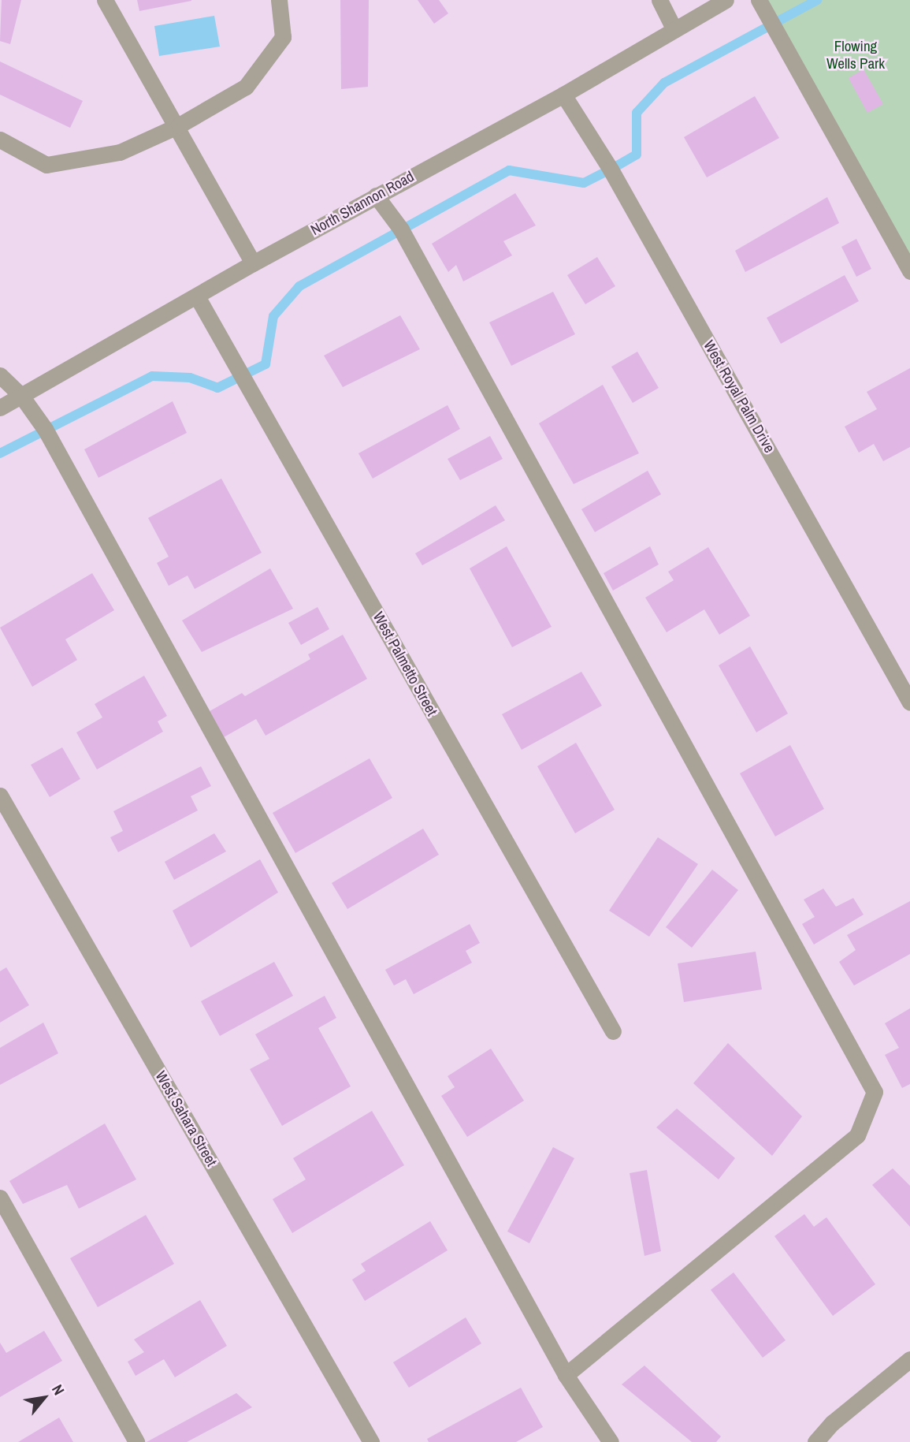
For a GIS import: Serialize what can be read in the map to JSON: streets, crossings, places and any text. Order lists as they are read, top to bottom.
{
  "streets": {
    "street": [
      "North Shannon Road",
      "West Royal Palm Drive",
      "West Palmetto Street",
      "West Sahara Street"
    ]
  },
  "crossings": [
    ["North Shannon Road", "West Royal Palm Drive"],
    ["North Shannon Road", "West Palmetto Street"]
  ],
  "parks": ["Flowing Wells Park"],
  "north": "top right"
}
